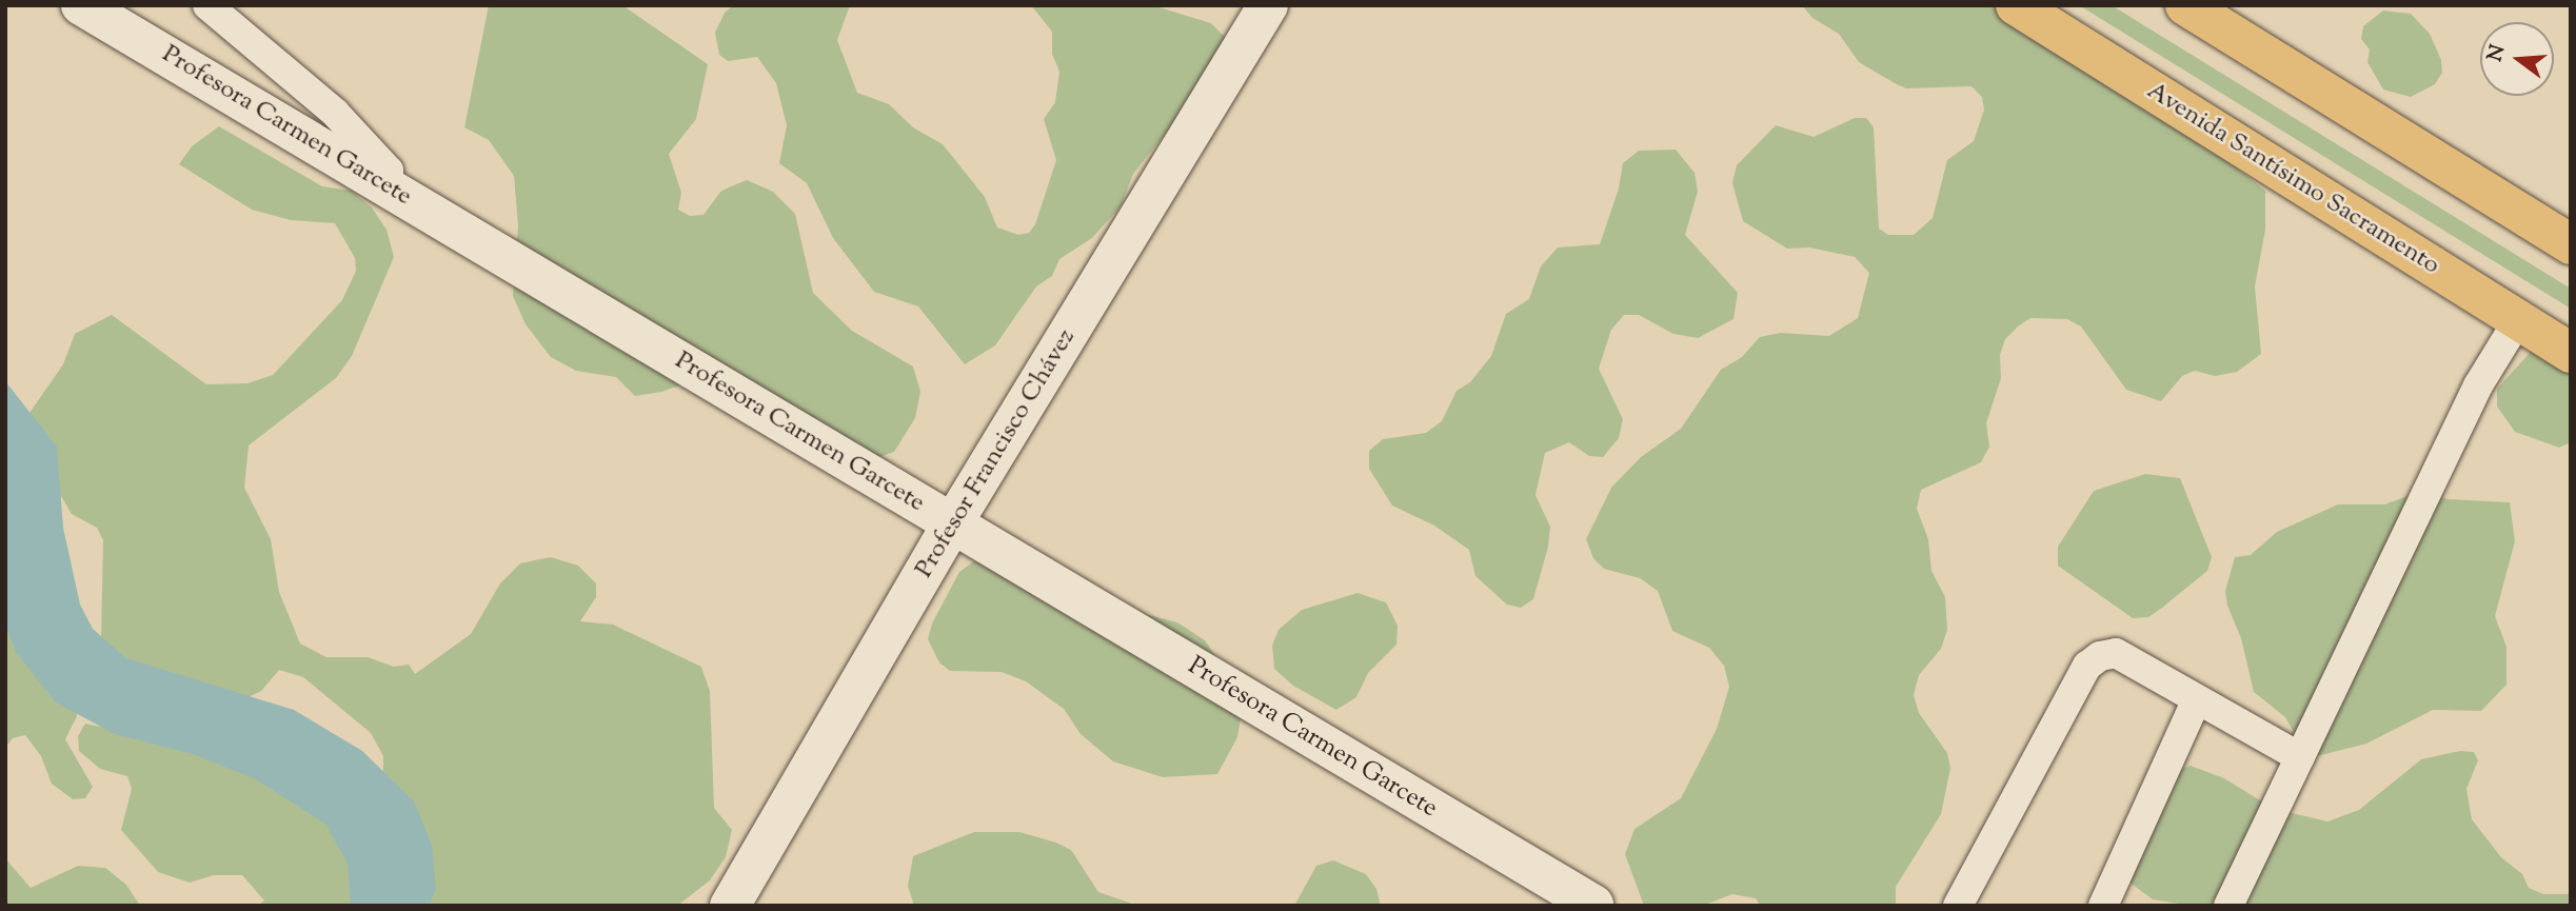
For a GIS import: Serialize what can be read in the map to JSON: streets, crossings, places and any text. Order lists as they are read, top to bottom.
{
  "streets": {
    "main road": ["Avenida Santísimo Sacramento"],
    "street": ["Profesora Carmen Garcete", "Profesor Francisco Chávez"]
  },
  "crossings": [
    ["Profesora Carmen Garcete", "Profesor Francisco Chávez"]
  ],
  "north": "left"
}
